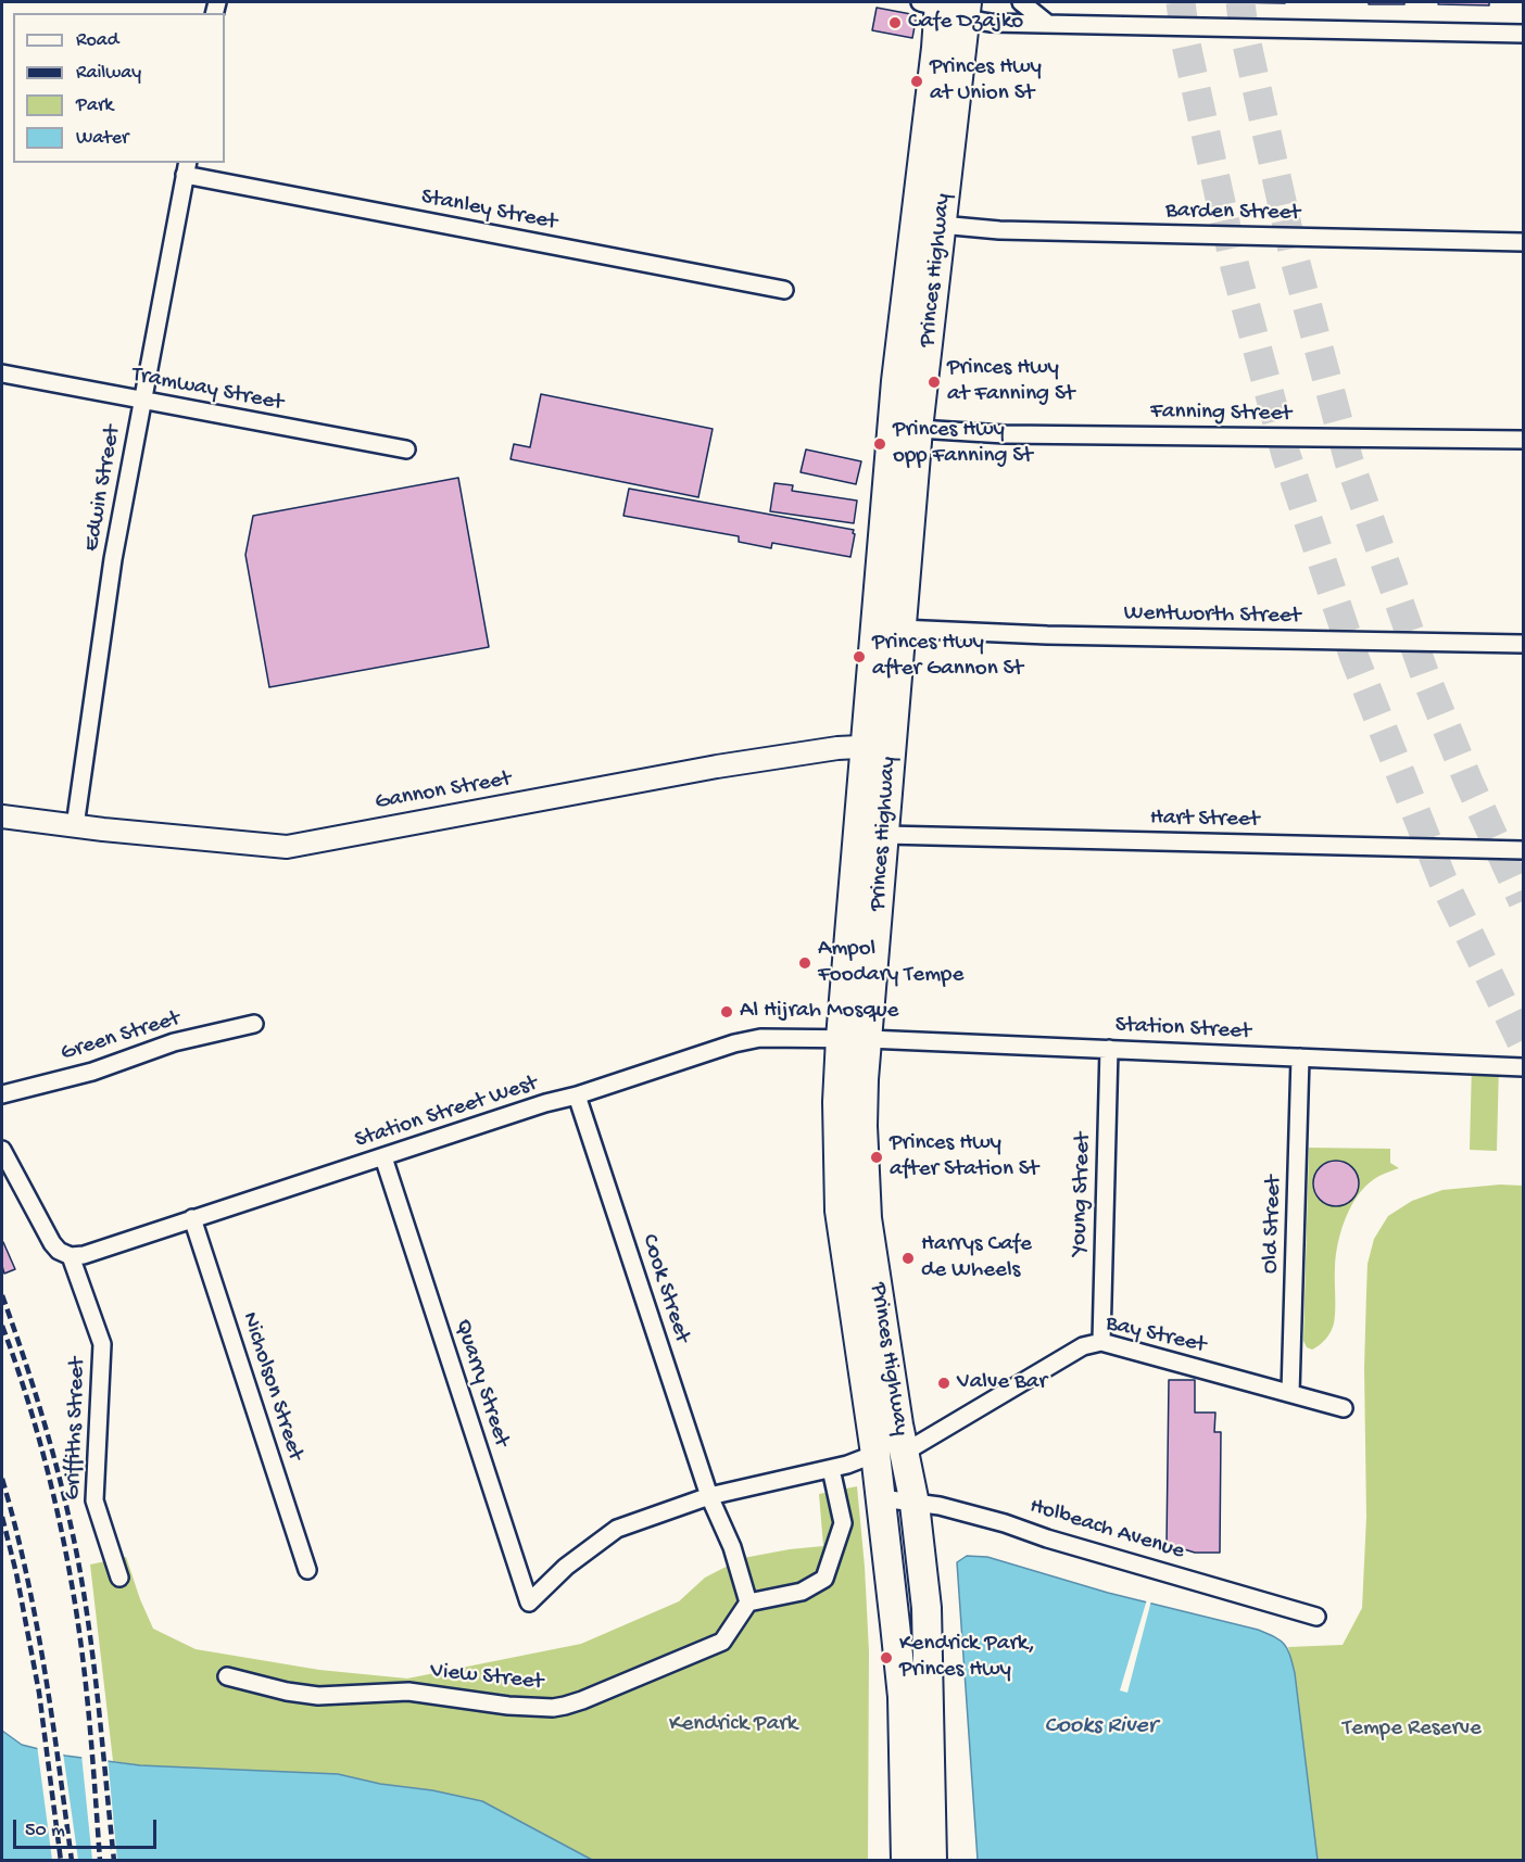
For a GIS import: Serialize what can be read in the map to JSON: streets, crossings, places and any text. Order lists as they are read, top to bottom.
{
  "streets": {
    "highway": ["Princes Highway"],
    "street": [
      "Stanley Street",
      "Barden Street",
      "Tramway Street",
      "Fanning Street",
      "Edwin Street",
      "Wentworth Street",
      "Gannon Street",
      "Hart Street",
      "Station Street",
      "Green Street",
      "Station Street West",
      "Young Street",
      "Old Street",
      "Cook Street",
      "Bay Street",
      "Quarry Street",
      "Nicholson Street",
      "Griffiths Street",
      "Holbeach Avenue",
      "View Street"
    ]
  },
  "crossings": [
    ["Stanley Street", "Edwin Street"],
    ["Barden Street", "Princes Highway"],
    ["Princes Highway", "Fanning Street"],
    ["Princes Highway", "Wentworth Street"],
    ["Princes Highway", "Gannon Street"],
    ["Princes Highway", "Hart Street"],
    ["Princes Highway", "Station Street"],
    ["Princes Highway", "Station Street West"],
    ["Princes Highway", "Bay Street"],
    ["Princes Highway", "Holbeach Avenue"],
    ["Tramway Street", "Edwin Street"],
    ["Edwin Street", "Gannon Street"],
    ["Station Street", "Station Street West"],
    ["Station Street", "Young Street"],
    ["Station Street", "Old Street"],
    ["Station Street West", "Cook Street"],
    ["Station Street West", "Quarry Street"],
    ["Station Street West", "Nicholson Street"],
    ["Station Street West", "Griffiths Street"],
    ["Young Street", "Bay Street"],
    ["Old Street", "Bay Street"],
    ["Cook Street", "Quarry Street"]
  ],
  "water": ["Cooks River"],
  "parks": ["Kendrick Park", "Tempe Reserve"],
  "places": [
    "Cafe Dzajko",
    "Princes Hwy at Union St",
    "Princes Hwy at Fanning St",
    "Princes Hwy opp Fanning St",
    "Princes Hwy after Gannon St",
    "Ampol Foodary Tempe",
    "Al Hijrah Mosque",
    "Princes Hwy after Station St",
    "Harrys Cafe de Wheels",
    "Valve Bar",
    "Kendrick Park, Princes Hwy"
  ],
  "legend": [
    "Road",
    "Railway",
    "Park",
    "Water"
  ],
  "scale_bar": "50 m"
}
